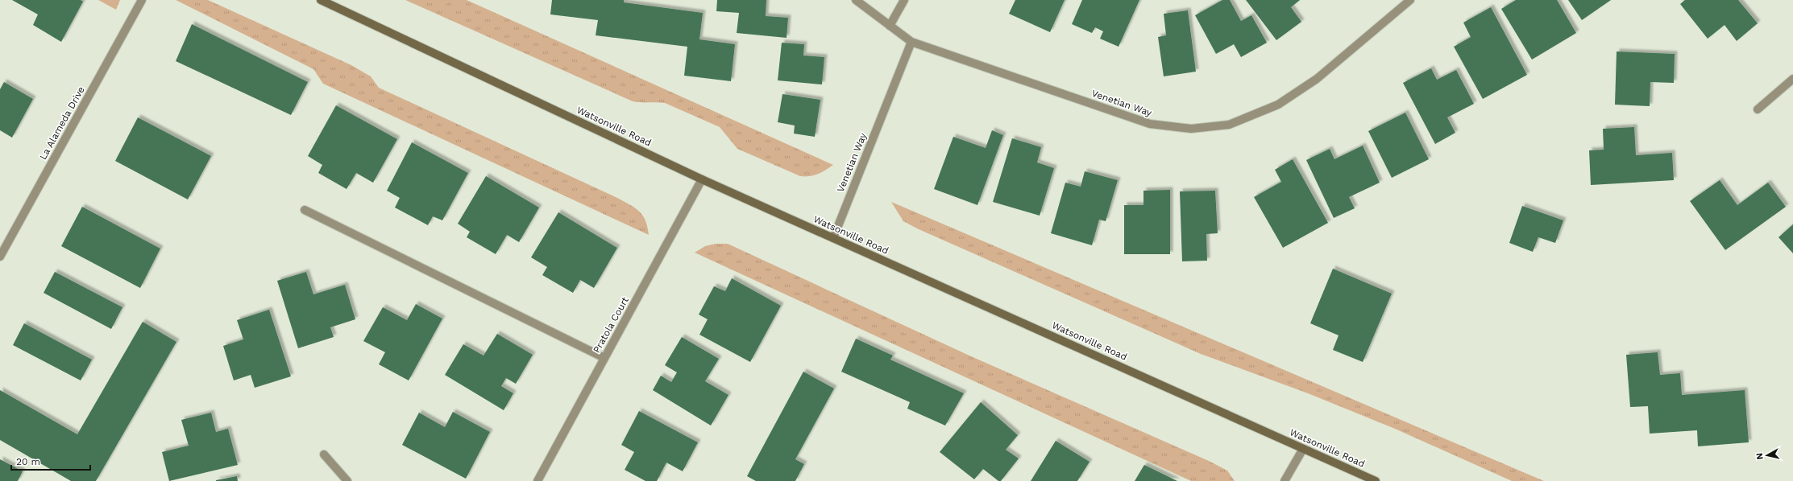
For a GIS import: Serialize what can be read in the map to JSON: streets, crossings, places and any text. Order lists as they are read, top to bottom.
{
  "streets": {
    "main road": ["Watsonville Road"],
    "street": ["Venetian Way", "La Alameda Drive", "Pratola Court"]
  },
  "crossings": [
    ["Venetian Way", "Watsonville Road"],
    ["Watsonville Road", "Pratola Court"]
  ],
  "scale_bar": "20 m",
  "north": "left"
}
